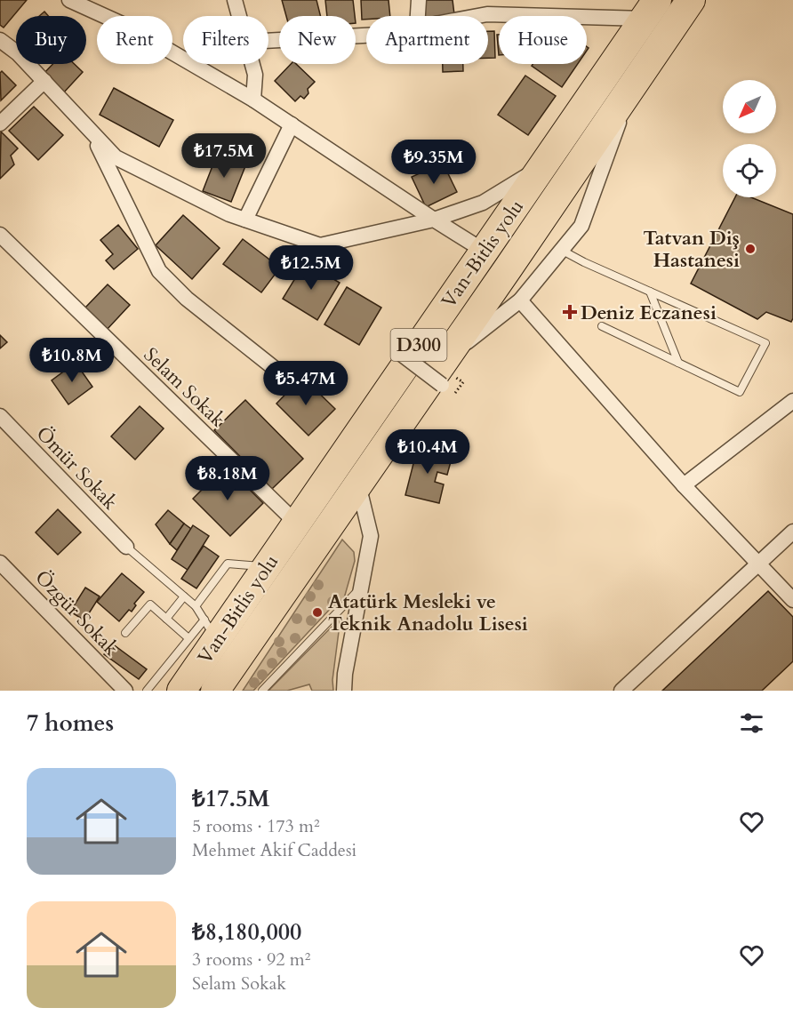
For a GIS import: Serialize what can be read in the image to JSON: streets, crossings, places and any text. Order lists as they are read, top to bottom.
{
  "streets": {
    "highway": ["Van-Bitlis yolu", "D300"],
    "street": ["Selam Sokak", "Ömür Sokak", "Özgür Sokak"]
  },
  "crossings": [
    ["Van-Bitlis yolu", "Selam Sokak"]
  ],
  "places": {
    "other": ["Tatvan Diş Hastanesi", "Atatürk Mesleki ve Teknik Anadolu Lisesi"],
    "health": ["Deniz Eczanesi"]
  },
  "north": "bottom left",
  "page": {
    "chip": [
      "Buy",
      "Rent",
      "Filters",
      "New",
      "Apartment",
      "House"
    ],
    "price": [
      "₺17.5M",
      "₺9.35M",
      "₺12.5M",
      "₺10.8M",
      "₺5.47M",
      "₺10.4M",
      "₺8.18M"
    ],
    "heading": "7 homes",
    "list": [
      {
        "name": "₺17.5M",
        "note": "5 rooms · 173 m² · Mehmet Akif Caddesi"
      },
      {
        "name": "₺8,180,000",
        "note": "3 rooms · 92 m² · Selam Sokak"
      }
    ]
  }
}
